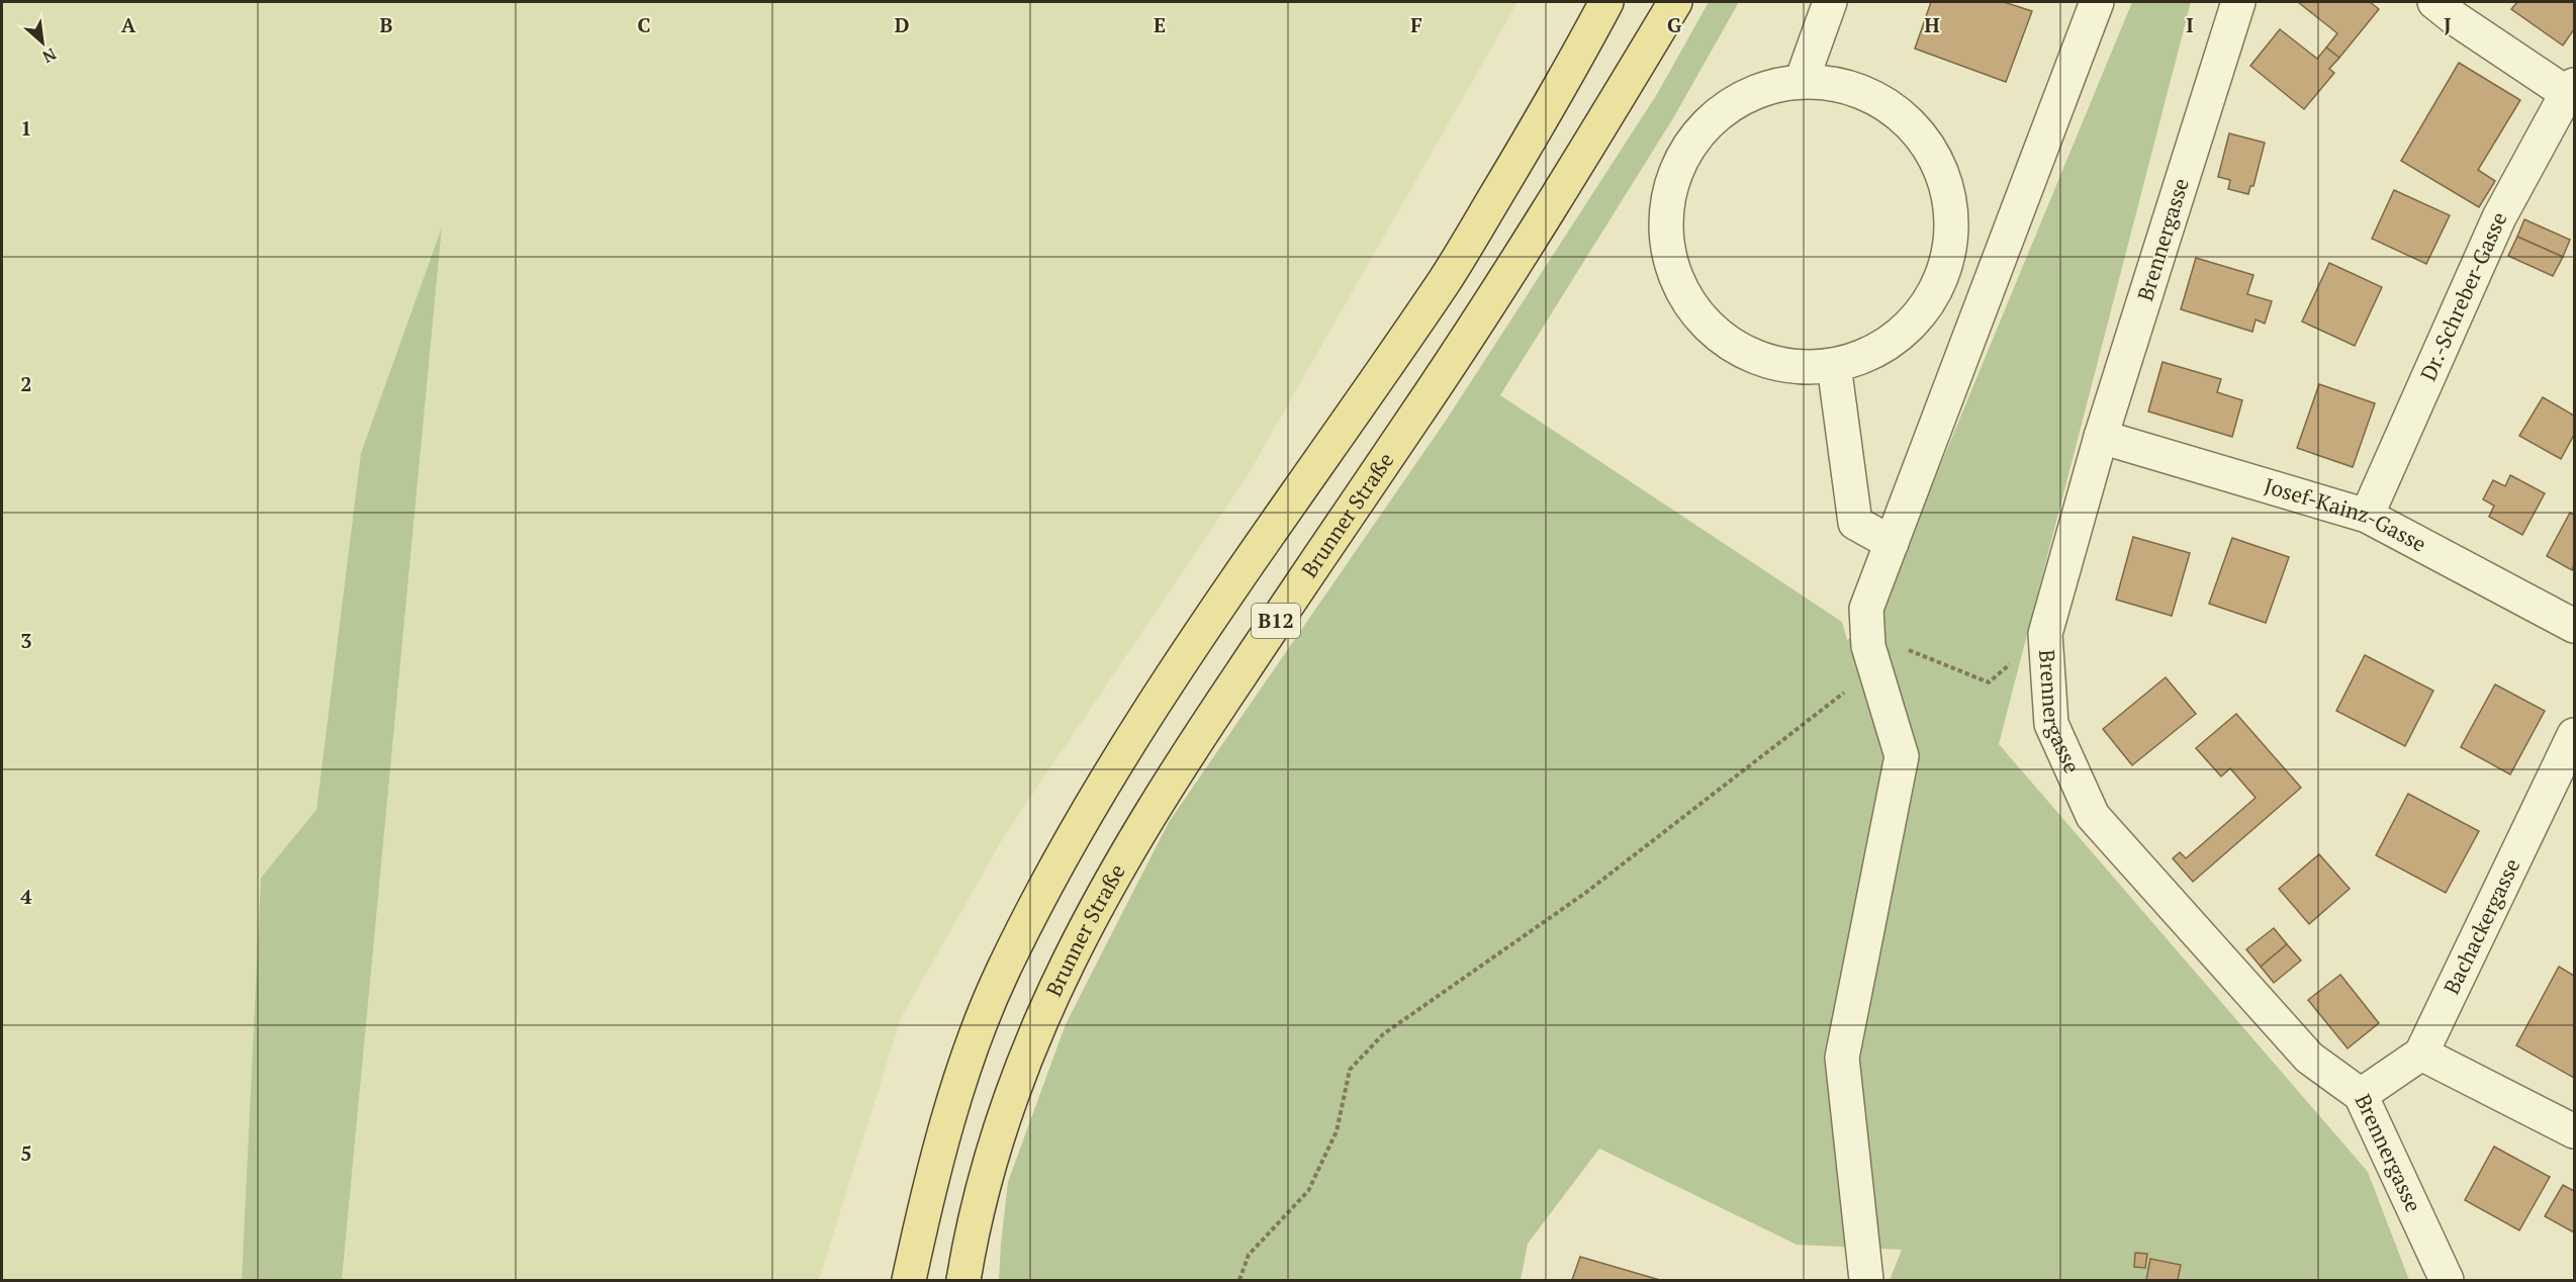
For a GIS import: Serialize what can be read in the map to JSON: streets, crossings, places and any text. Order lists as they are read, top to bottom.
{
  "streets": {
    "main road": ["Brunner Straße", "B12"],
    "street": [
      "Brennergasse",
      "Dr.-Schreber-Gasse",
      "Josef-Kainz-Gasse",
      "Bachackergasse"
    ]
  },
  "crossings": [
    ["Brennergasse", "Josef-Kainz-Gasse"],
    ["Brennergasse", "Bachackergasse"],
    ["Dr.-Schreber-Gasse", "Josef-Kainz-Gasse"]
  ],
  "north": "bottom right",
  "grid": {
    "columns": [
      "A",
      "B",
      "C",
      "D",
      "E",
      "F",
      "G",
      "H",
      "I",
      "J"
    ],
    "rows": [
      "1",
      "2",
      "3",
      "4",
      "5"
    ]
  }
}
